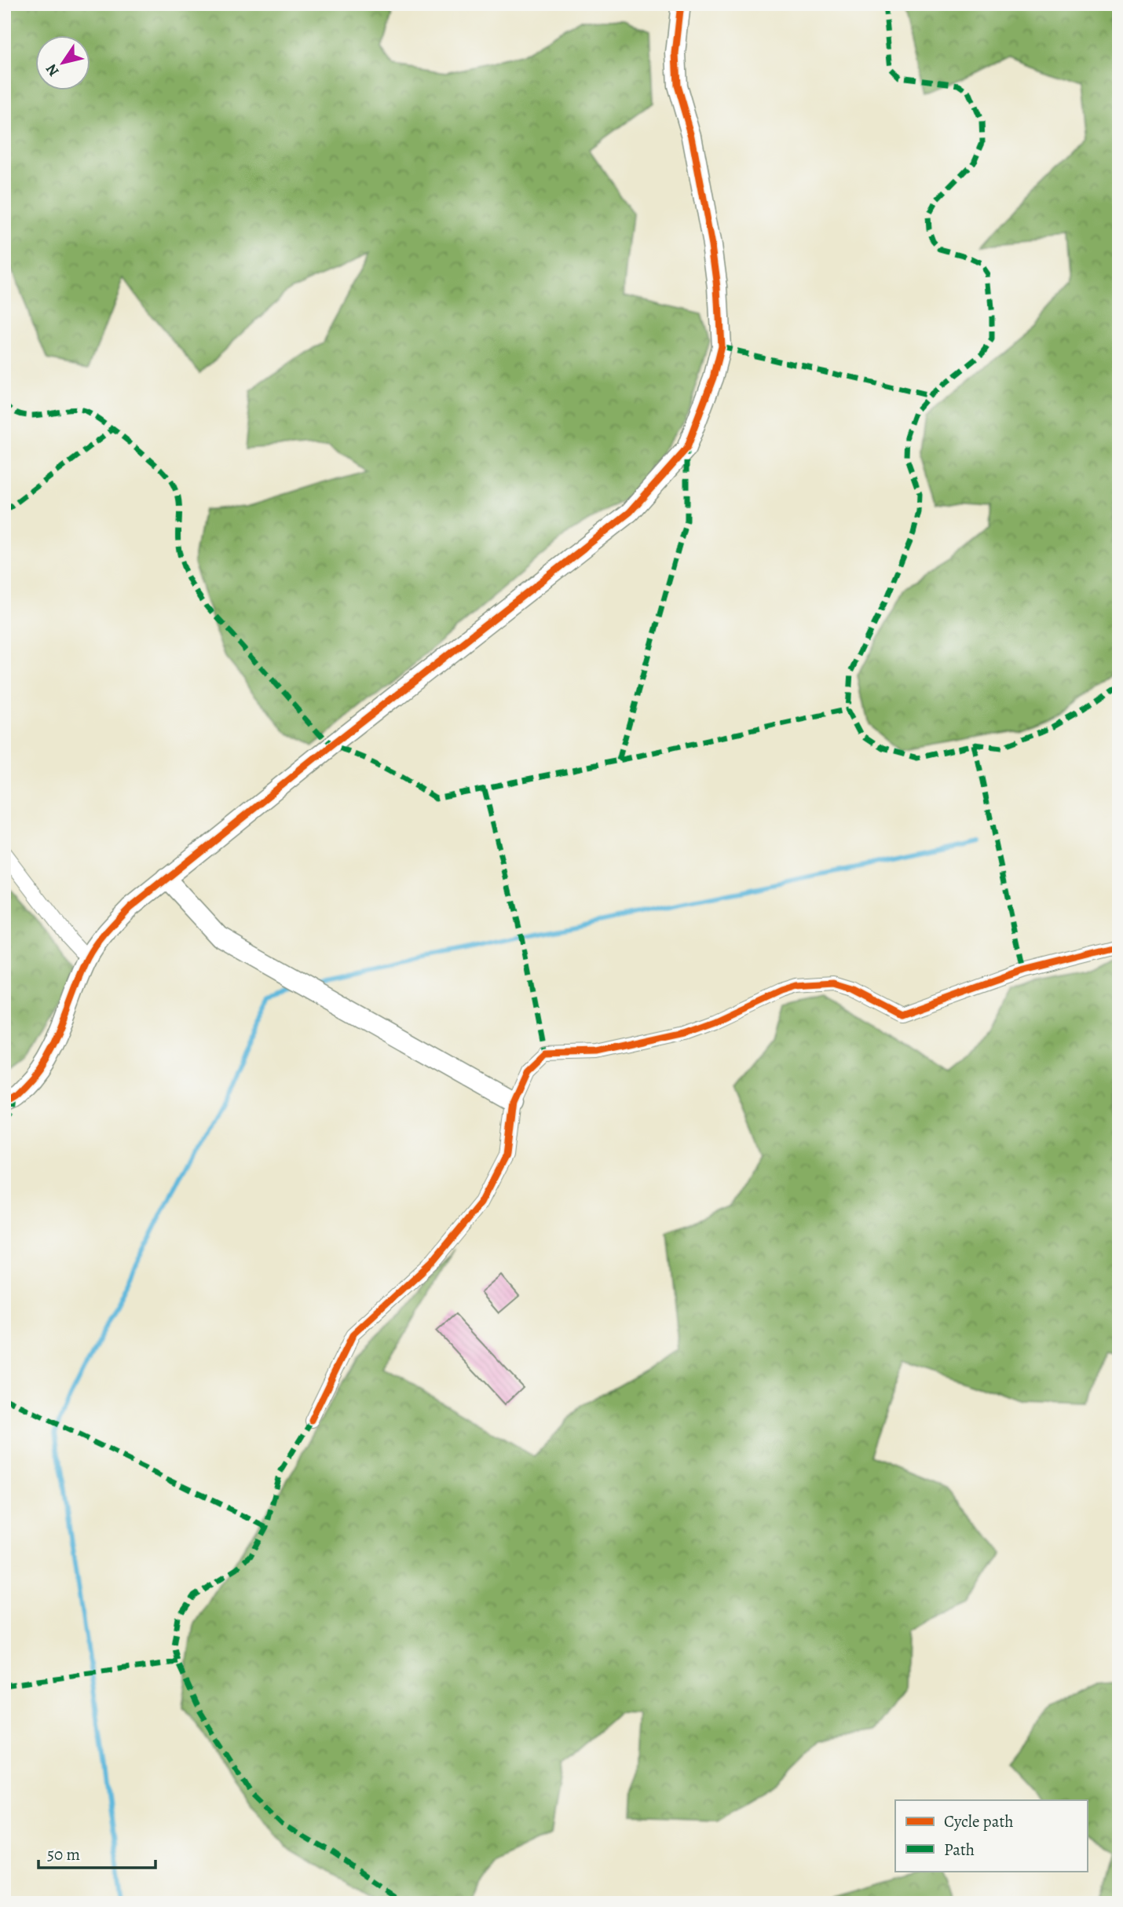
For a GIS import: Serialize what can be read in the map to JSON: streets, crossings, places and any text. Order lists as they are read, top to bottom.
{
  "legend": ["Cycle path", "Path"],
  "scale_bar": "50 m",
  "north": "bottom left"
}
